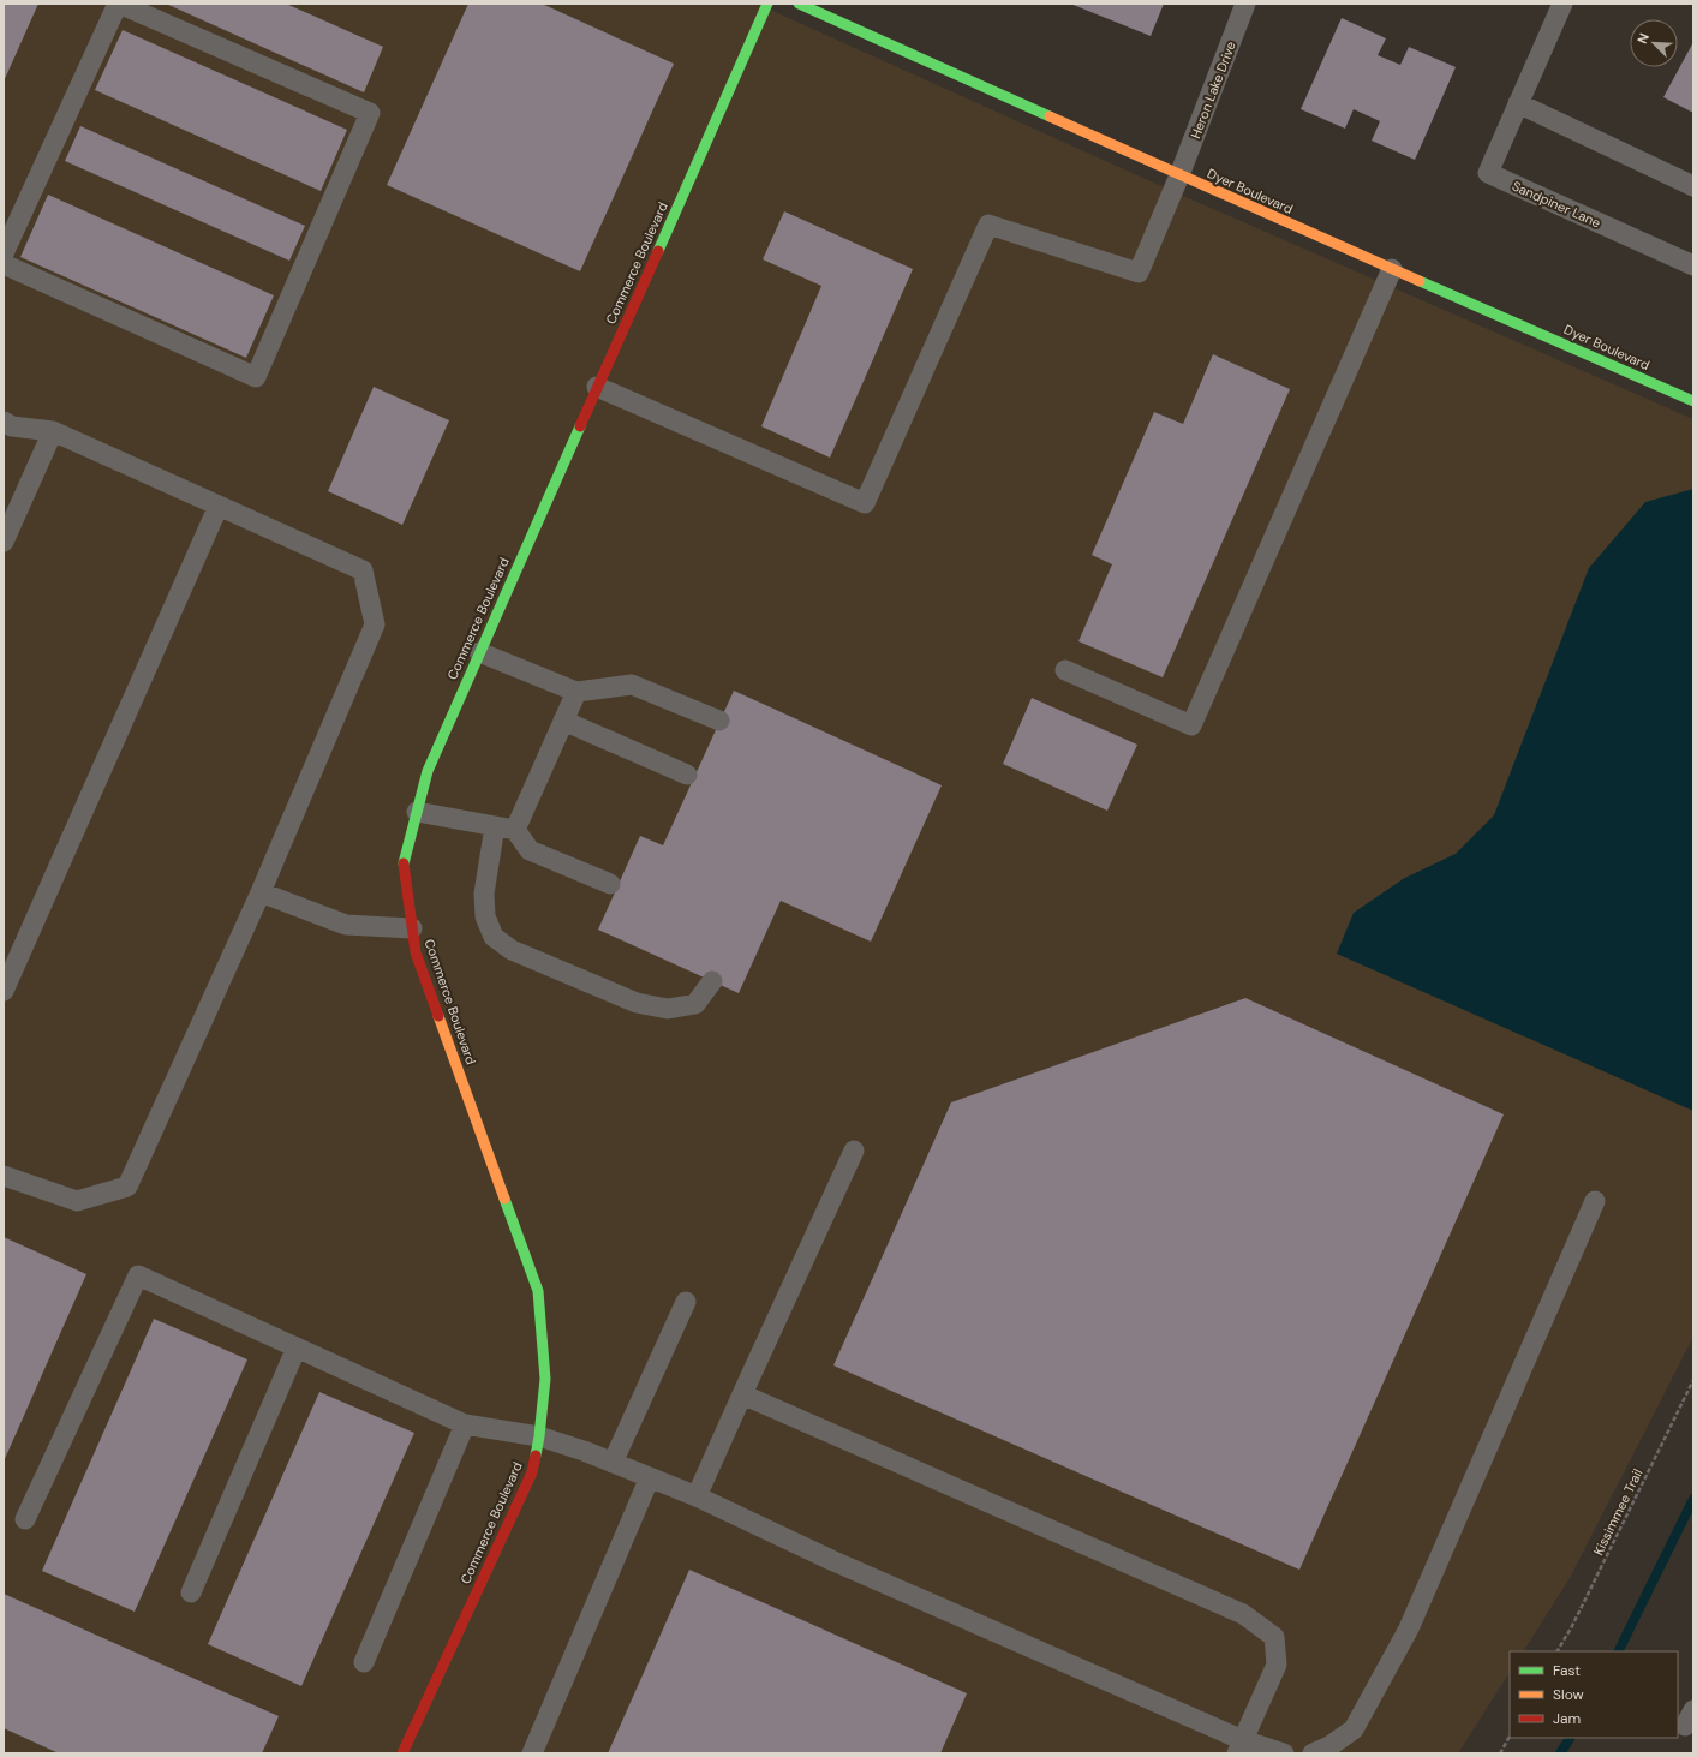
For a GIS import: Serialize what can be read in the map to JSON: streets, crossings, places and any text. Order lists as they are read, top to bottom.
{
  "streets": {
    "street": ["Dyer Boulevard", "Commerce Boulevard"],
    "lane": ["Heron Lake Drive", "Sandpiner Lane"],
    "path": ["Kissimmee Trail"]
  },
  "crossings": [
    ["Heron Lake Drive", "Dyer Boulevard"],
    ["Heron Lake Drive", "Commerce Boulevard"]
  ],
  "legend": ["Fast", "Slow", "Jam"],
  "north": "top left"
}
